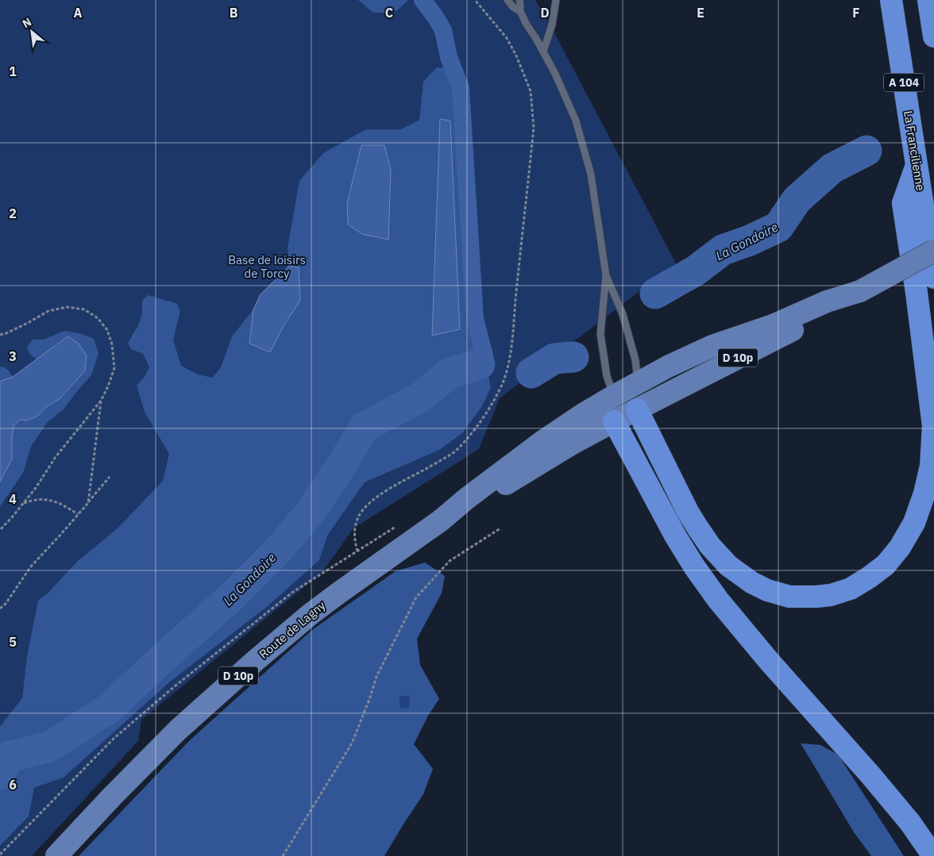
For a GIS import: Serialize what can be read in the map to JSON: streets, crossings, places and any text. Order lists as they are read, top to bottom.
{
  "streets": {
    "highway": ["A 104", "La Francilienne"],
    "main road": ["D 10p", "Route de Lagny"]
  },
  "crossings": [
    ["D 10p", "Route de Lagny"]
  ],
  "water": ["La Gondoire"],
  "parks": ["Base de loisirs de Torcy"],
  "north": "top left",
  "grid": {
    "columns": [
      "A",
      "B",
      "C",
      "D",
      "E",
      "F"
    ],
    "rows": [
      "1",
      "2",
      "3",
      "4",
      "5",
      "6"
    ]
  }
}
